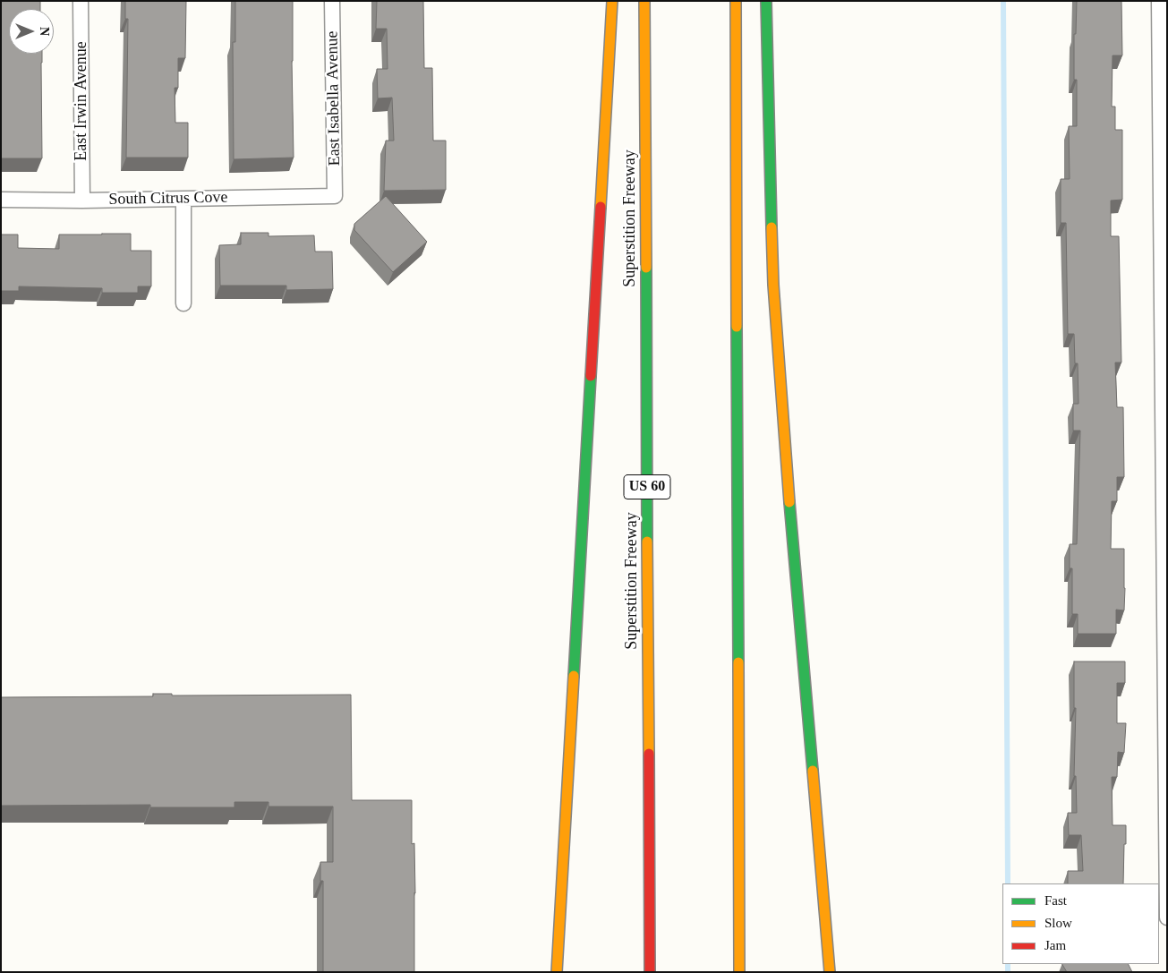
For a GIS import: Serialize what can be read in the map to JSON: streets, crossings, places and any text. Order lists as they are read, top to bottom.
{
  "streets": {
    "highway": ["Superstition Freeway", "US 60"],
    "street": ["East Isabella Avenue", "East Irwin Avenue", "South Citrus Cove"]
  },
  "crossings": [
    ["East Isabella Avenue", "South Citrus Cove"],
    ["East Irwin Avenue", "South Citrus Cove"]
  ],
  "legend": ["Fast", "Slow", "Jam"],
  "north": "right"
}
